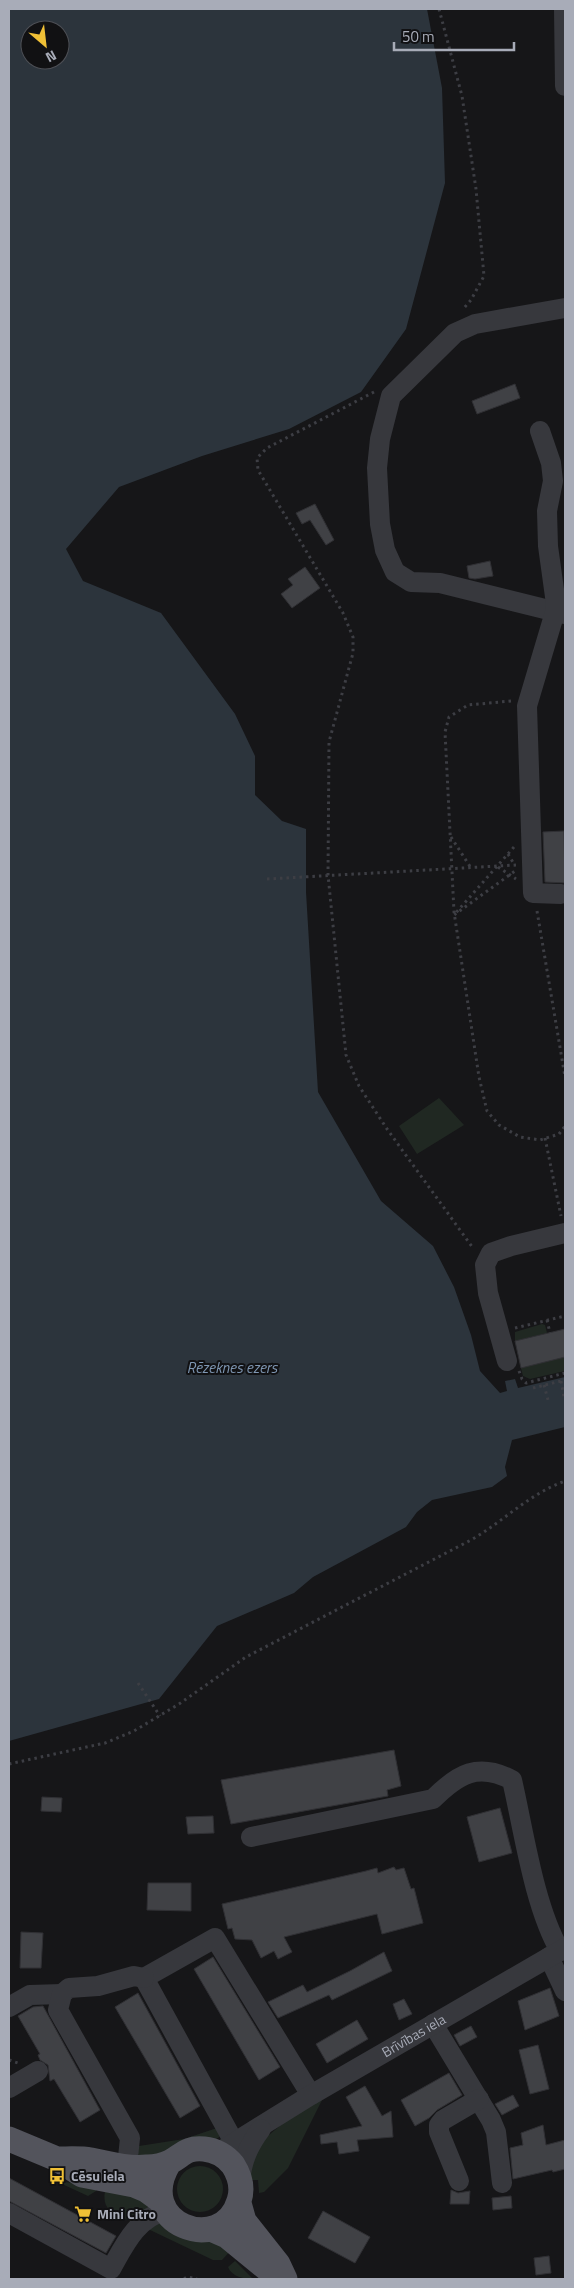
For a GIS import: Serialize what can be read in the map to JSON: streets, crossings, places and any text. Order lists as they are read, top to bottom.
{
  "streets": {
    "street": ["Brīvības iela"]
  },
  "water": ["Rēzeknes ezers"],
  "places": {
    "bus stop": ["Cēsu iela"],
    "supermarket": ["Mini Citro"]
  },
  "scale_bar": "50 m",
  "north": "bottom right"
}
